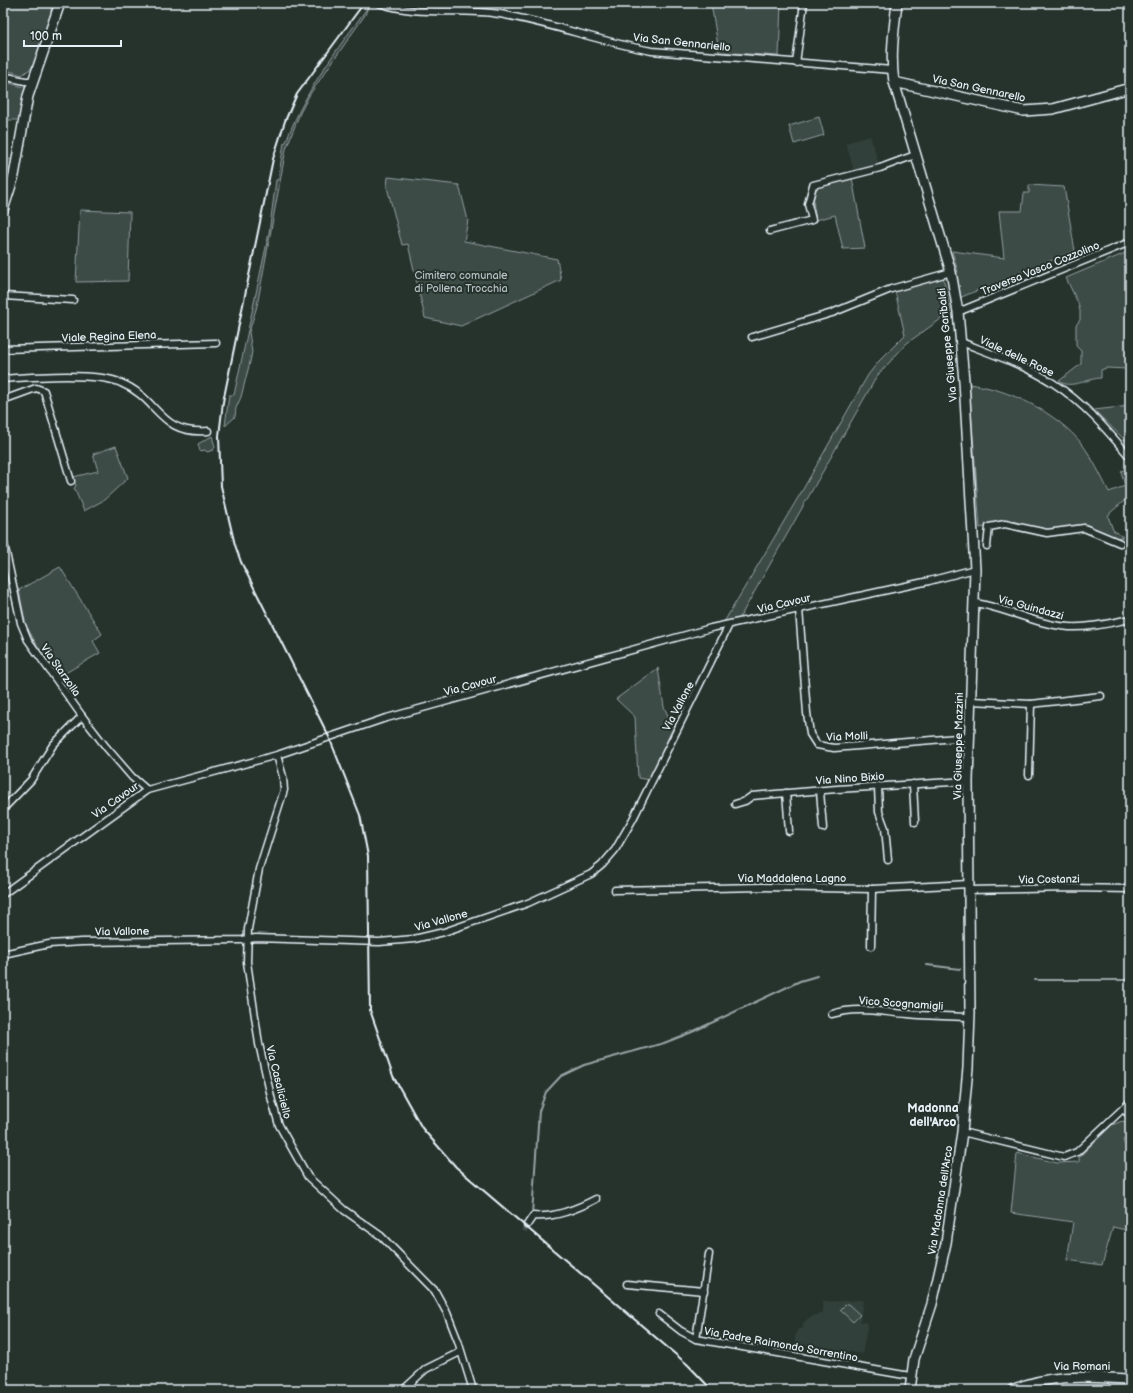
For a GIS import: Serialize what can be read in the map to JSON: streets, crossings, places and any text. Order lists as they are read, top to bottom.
{
  "streets": {
    "main road": [
      "Via San Gennarello",
      "Via Giuseppe Garibaldi",
      "Via Giuseppe Mazzini",
      "Via Madonna dell'Arco",
      "Via Romani"
    ],
    "street": [
      "Via San Gennariello",
      "Traversa Vasca Cozzolino",
      "Viale Regina Elena",
      "Viale delle Rose",
      "Via Cavour",
      "Via Guindazzi",
      "Via Starzolla",
      "Via Vallone",
      "Via Molli",
      "Via Nino Bixio",
      "Via Maddalena Lagno",
      "Via Costanzi",
      "Vico Scognamigli",
      "Via Casaliciello",
      "Via Padre Raimondo Sorrentino"
    ]
  },
  "crossings": [
    ["Via San Gennariello", "Via Giuseppe Garibaldi"],
    ["Via San Gennarello", "Via Giuseppe Garibaldi"],
    ["Traversa Vasca Cozzolino", "Via Giuseppe Garibaldi"],
    ["Via Giuseppe Garibaldi", "Viale delle Rose"],
    ["Via Giuseppe Garibaldi", "Via Cavour"],
    ["Via Giuseppe Garibaldi", "Via Guindazzi"],
    ["Via Giuseppe Garibaldi", "Via Giuseppe Mazzini"],
    ["Via Cavour", "Via Starzolla"],
    ["Via Cavour", "Via Vallone"],
    ["Via Cavour", "Via Molli"],
    ["Via Cavour", "Via Casaliciello"],
    ["Via Guindazzi", "Via Giuseppe Mazzini"],
    ["Via Vallone", "Via Casaliciello"],
    ["Via Molli", "Via Giuseppe Mazzini"],
    ["Via Giuseppe Mazzini", "Via Nino Bixio"],
    ["Via Giuseppe Mazzini", "Via Maddalena Lagno"],
    ["Via Giuseppe Mazzini", "Via Costanzi"],
    ["Via Giuseppe Mazzini", "Via Madonna dell'Arco"],
    ["Via Maddalena Lagno", "Via Costanzi"],
    ["Via Maddalena Lagno", "Via Madonna dell'Arco"],
    ["Via Costanzi", "Via Madonna dell'Arco"],
    ["Vico Scognamigli", "Via Madonna dell'Arco"],
    ["Via Madonna dell'Arco", "Via Padre Raimondo Sorrentino"]
  ],
  "districts": ["Madonna dell'Arco"],
  "parks": ["Cimitero comunale di Pollena Trocchia"],
  "scale_bar": "100 m"
}
